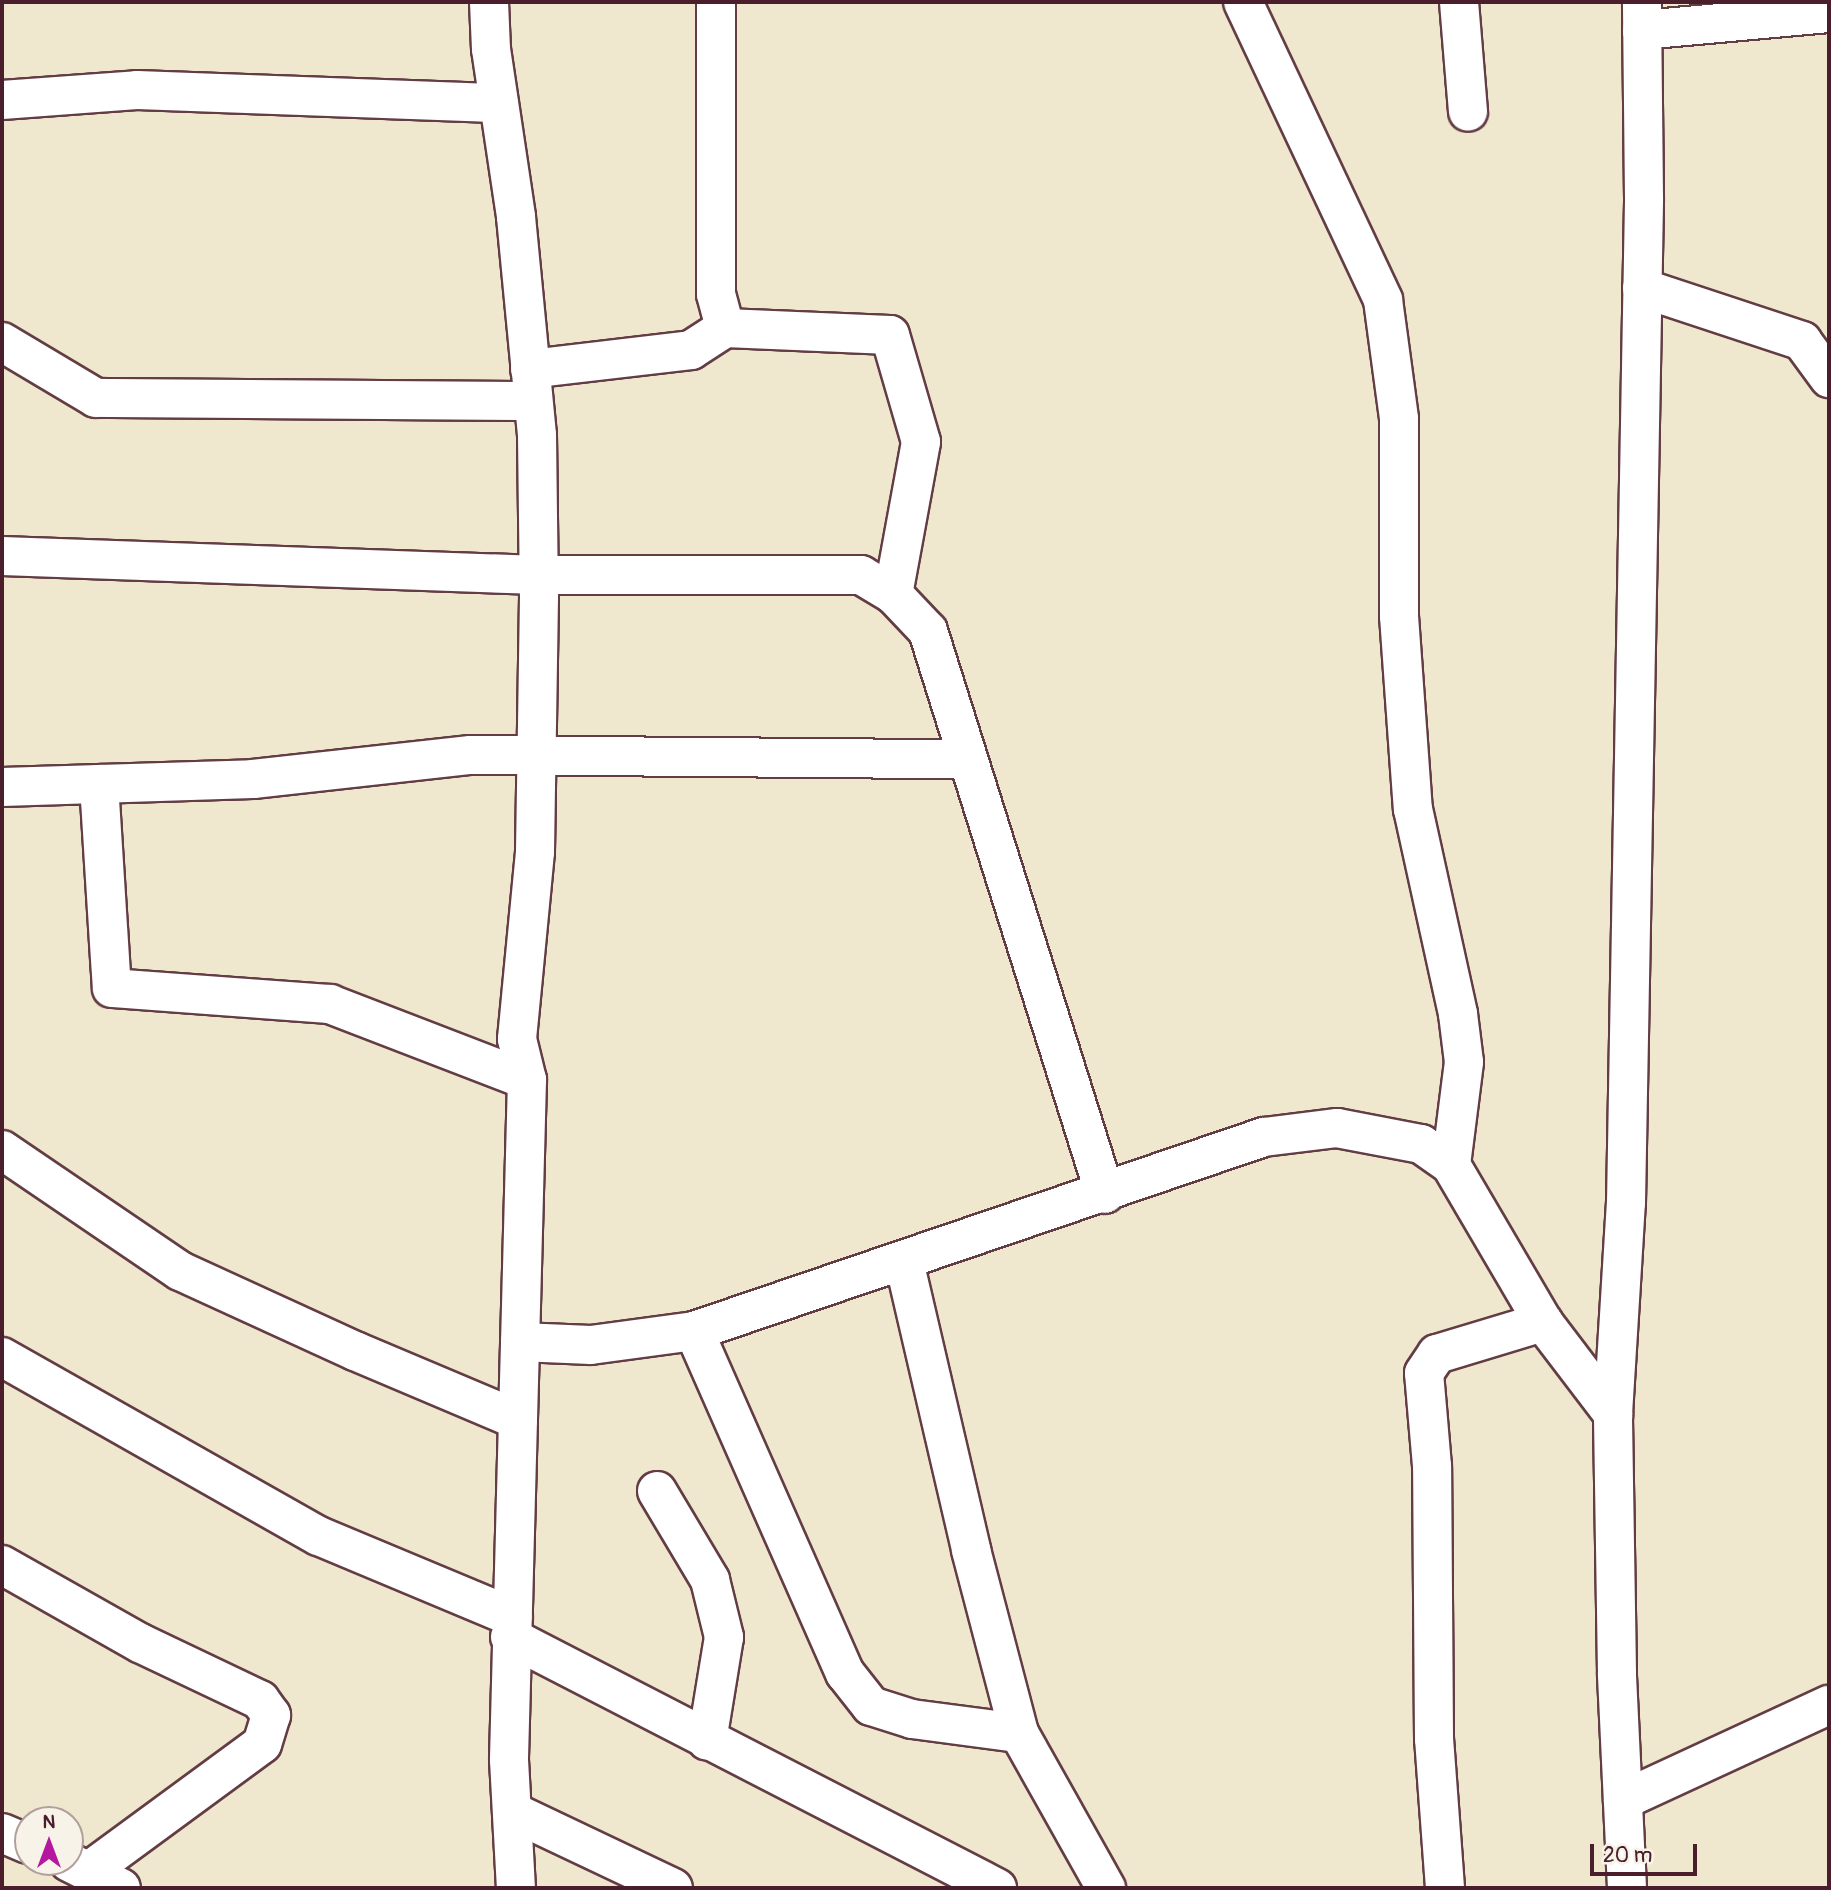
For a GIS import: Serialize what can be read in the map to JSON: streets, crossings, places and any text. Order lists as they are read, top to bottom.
{
  "scale_bar": "20 m",
  "north": "top"
}
